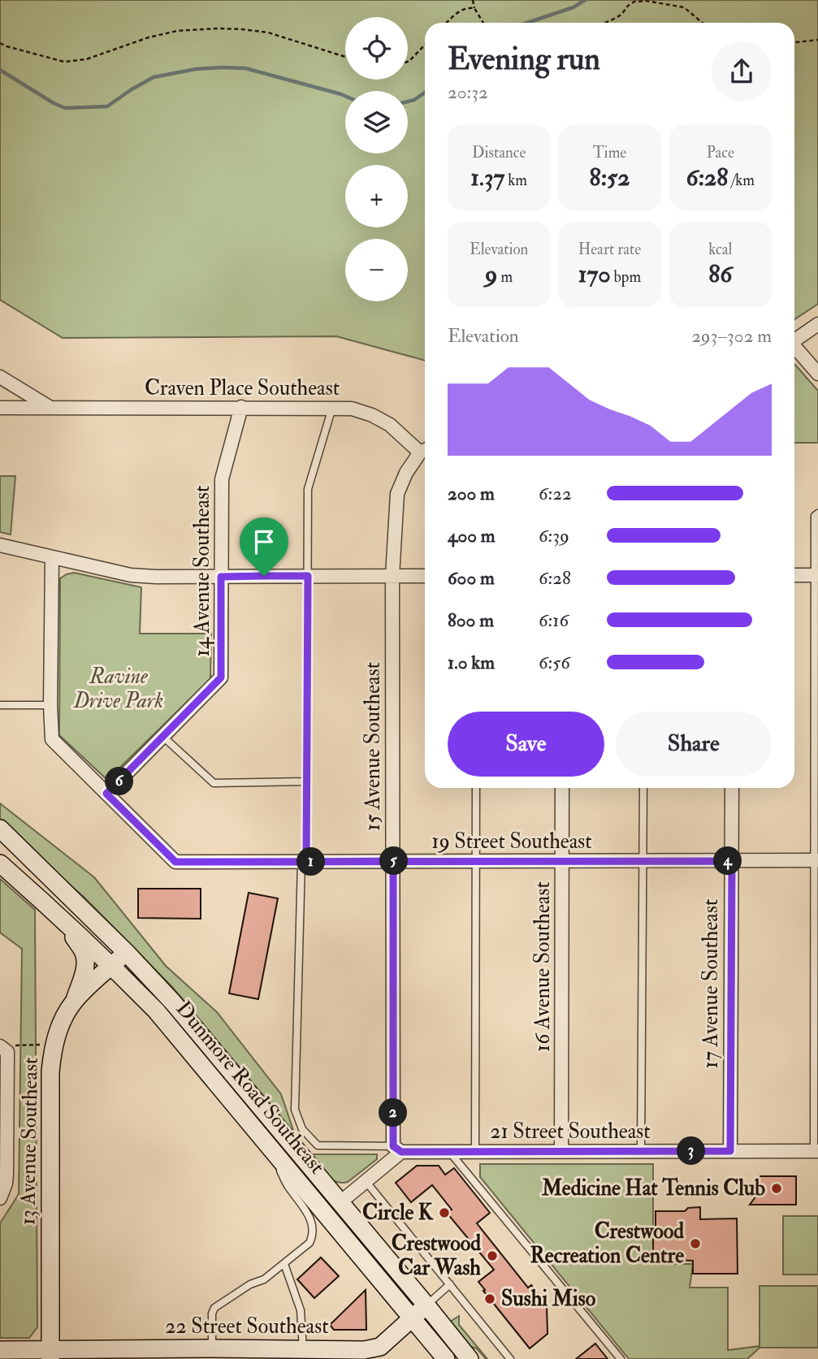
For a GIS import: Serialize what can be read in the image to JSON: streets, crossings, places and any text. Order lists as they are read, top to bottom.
{
  "streets": {
    "main road": ["Dunmore Road Southeast", "13 Avenue Southeast", "22 Street Southeast"],
    "street": [
      "Craven Place Southeast",
      "14 Avenue Southeast",
      "15 Avenue Southeast",
      "19 Street Southeast",
      "16 Avenue Southeast",
      "17 Avenue Southeast",
      "21 Street Southeast"
    ]
  },
  "crossings": [
    ["Craven Place Southeast", "14 Avenue Southeast"],
    ["Craven Place Southeast", "15 Avenue Southeast"],
    ["14 Avenue Southeast", "19 Street Southeast"],
    ["15 Avenue Southeast", "19 Street Southeast"],
    ["15 Avenue Southeast", "21 Street Southeast"],
    ["19 Street Southeast", "16 Avenue Southeast"],
    ["19 Street Southeast", "17 Avenue Southeast"],
    ["16 Avenue Southeast", "21 Street Southeast"],
    ["17 Avenue Southeast", "21 Street Southeast"],
    ["Dunmore Road Southeast", "13 Avenue Southeast"],
    ["Dunmore Road Southeast", "22 Street Southeast"],
    ["13 Avenue Southeast", "22 Street Southeast"]
  ],
  "parks": ["Ravine Drive Park"],
  "places": [
    "Medicine Hat Tennis Club",
    "Circle K",
    "Crestwood Recreation Centre",
    "Crestwood Car Wash",
    "Sushi Miso"
  ],
  "page": {
    "map_buttons": ["+", "−"],
    "heading": ["Evening run", "20:32"],
    "stats": [
      ["Distance", "1.37 km"],
      ["Time", "8:52"],
      ["Pace", "6:28 /km"],
      ["Elevation", "9 m"],
      ["Heart rate", "170 bpm"],
      ["kcal", "86"]
    ],
    "chart": ["Elevation", "293–302 m"],
    "list": [
      {
        "name": "200 m",
        "note": "6:22"
      },
      {
        "name": "400 m",
        "note": "6:39"
      },
      {
        "name": "600 m",
        "note": "6:28"
      },
      {
        "name": "800 m",
        "note": "6:16"
      },
      {
        "name": "1.0 km",
        "note": "6:56"
      }
    ],
    "buttons": ["Save", "Share"],
    "pins": [
      "6",
      "4",
      "5",
      "1",
      "2",
      "3"
    ]
  }
}
